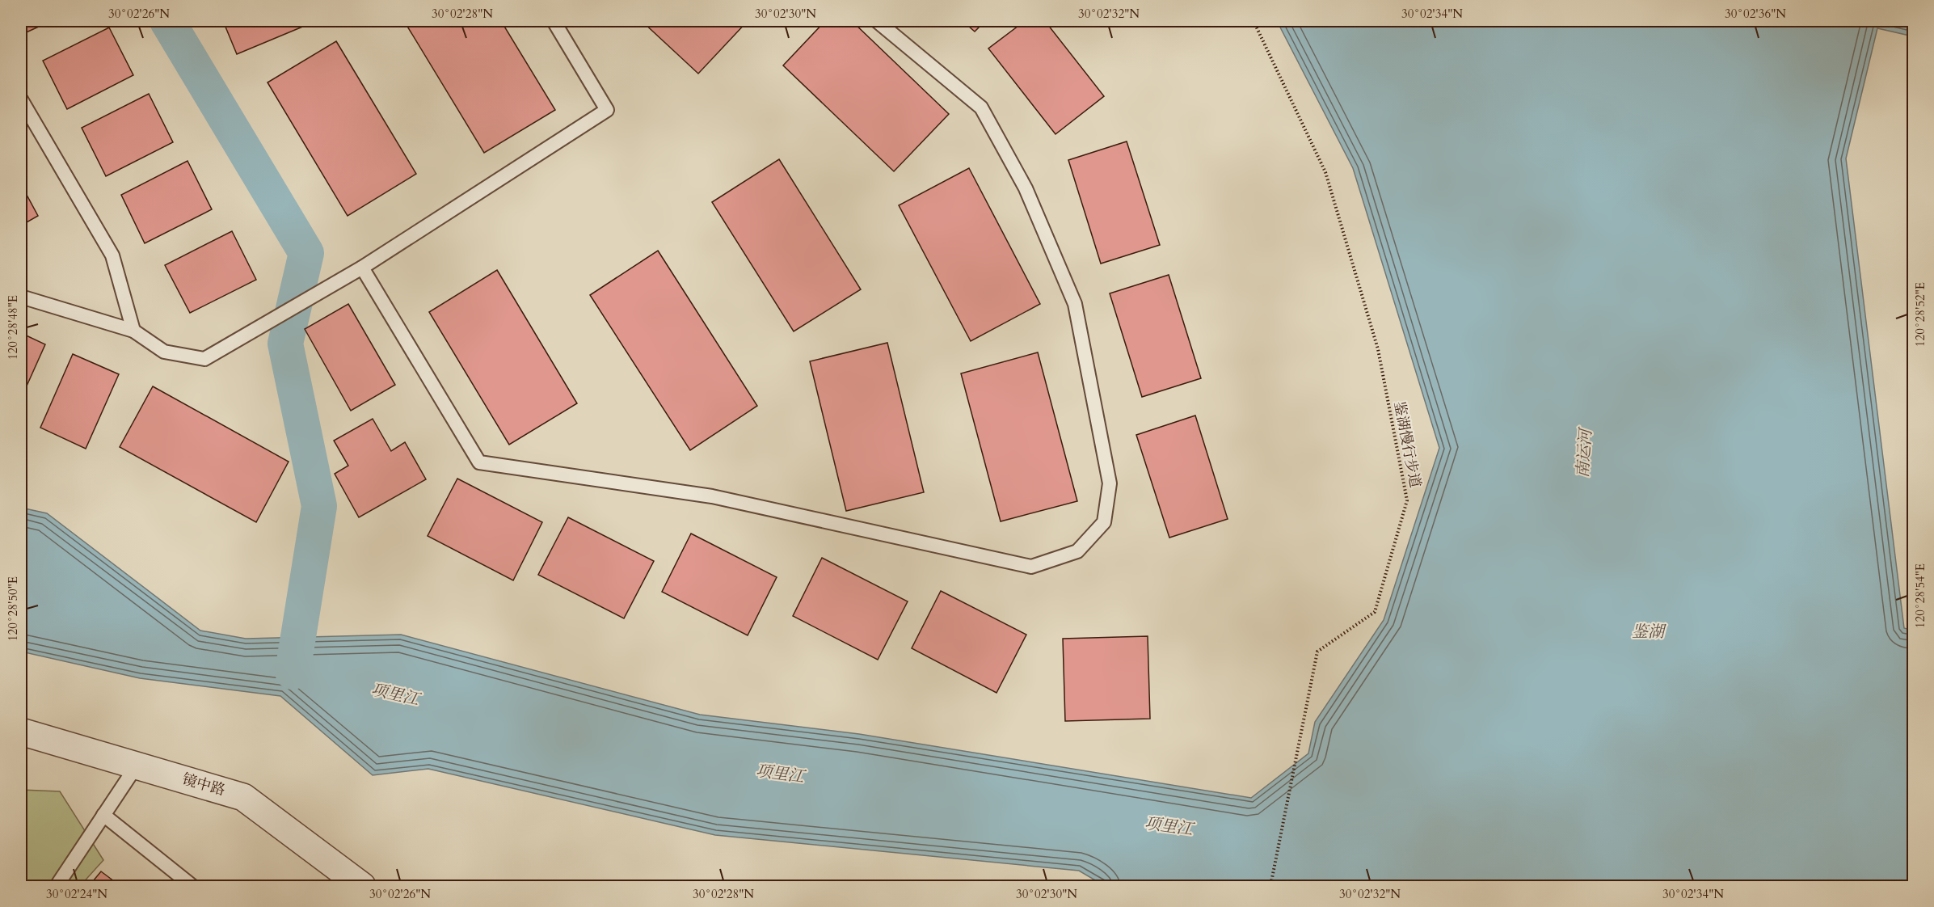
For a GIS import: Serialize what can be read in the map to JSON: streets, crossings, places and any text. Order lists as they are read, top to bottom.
{
  "streets": {
    "street": ["镜中路"],
    "path": ["鉴湖慢行步道"]
  },
  "water": ["南运河", "鉴湖", "项里江"],
  "coordinates": [
    "30°02'26\"N",
    "30°02'28\"N",
    "30°02'30\"N",
    "30°02'32\"N",
    "30°02'34\"N",
    "30°02'36\"N",
    "120°28'52\"E",
    "120°28'48\"E",
    "120°28'54\"E",
    "120°28'50\"E",
    "30°02'24\"N"
  ]
}
